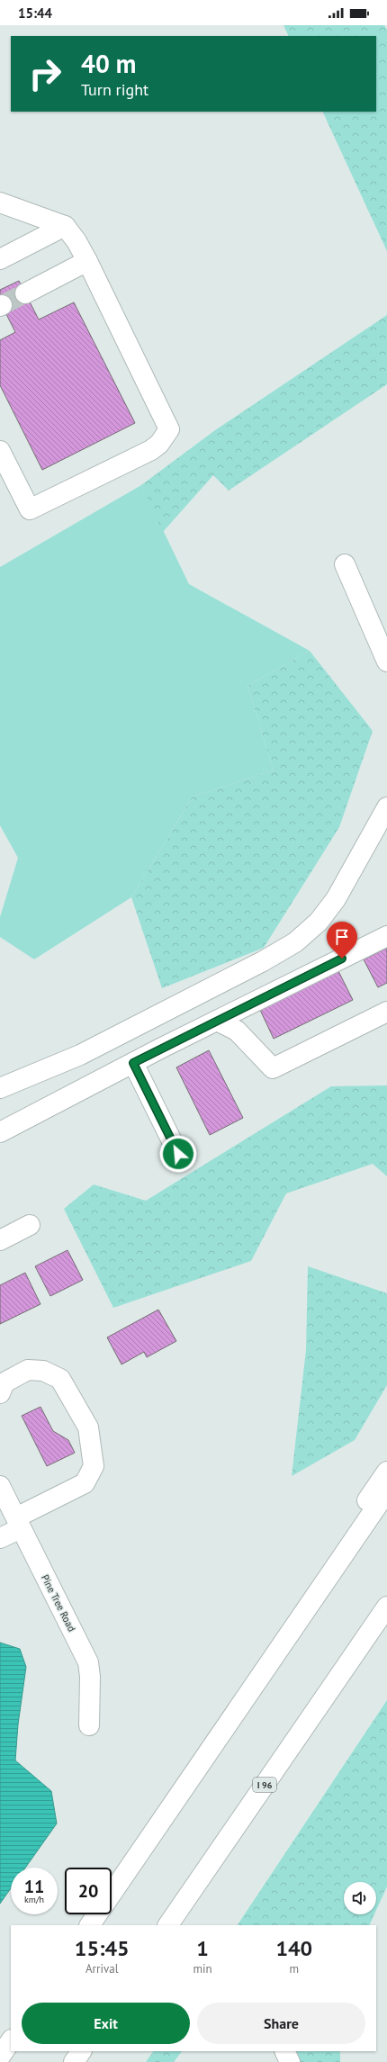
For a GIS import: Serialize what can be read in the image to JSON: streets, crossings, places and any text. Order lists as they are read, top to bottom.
{
  "streets": {
    "main road": ["Pine Tree Road", "I 96"]
  },
  "page": {
    "status": "15:44",
    "turn": ["40 m", "Turn right"],
    "speed": "11 km/h",
    "limit": "20",
    "eta": [
      "15:45",
      "Arrival",
      "1",
      "min",
      "140",
      "m"
    ],
    "buttons": ["Exit", "Share"]
  }
}
